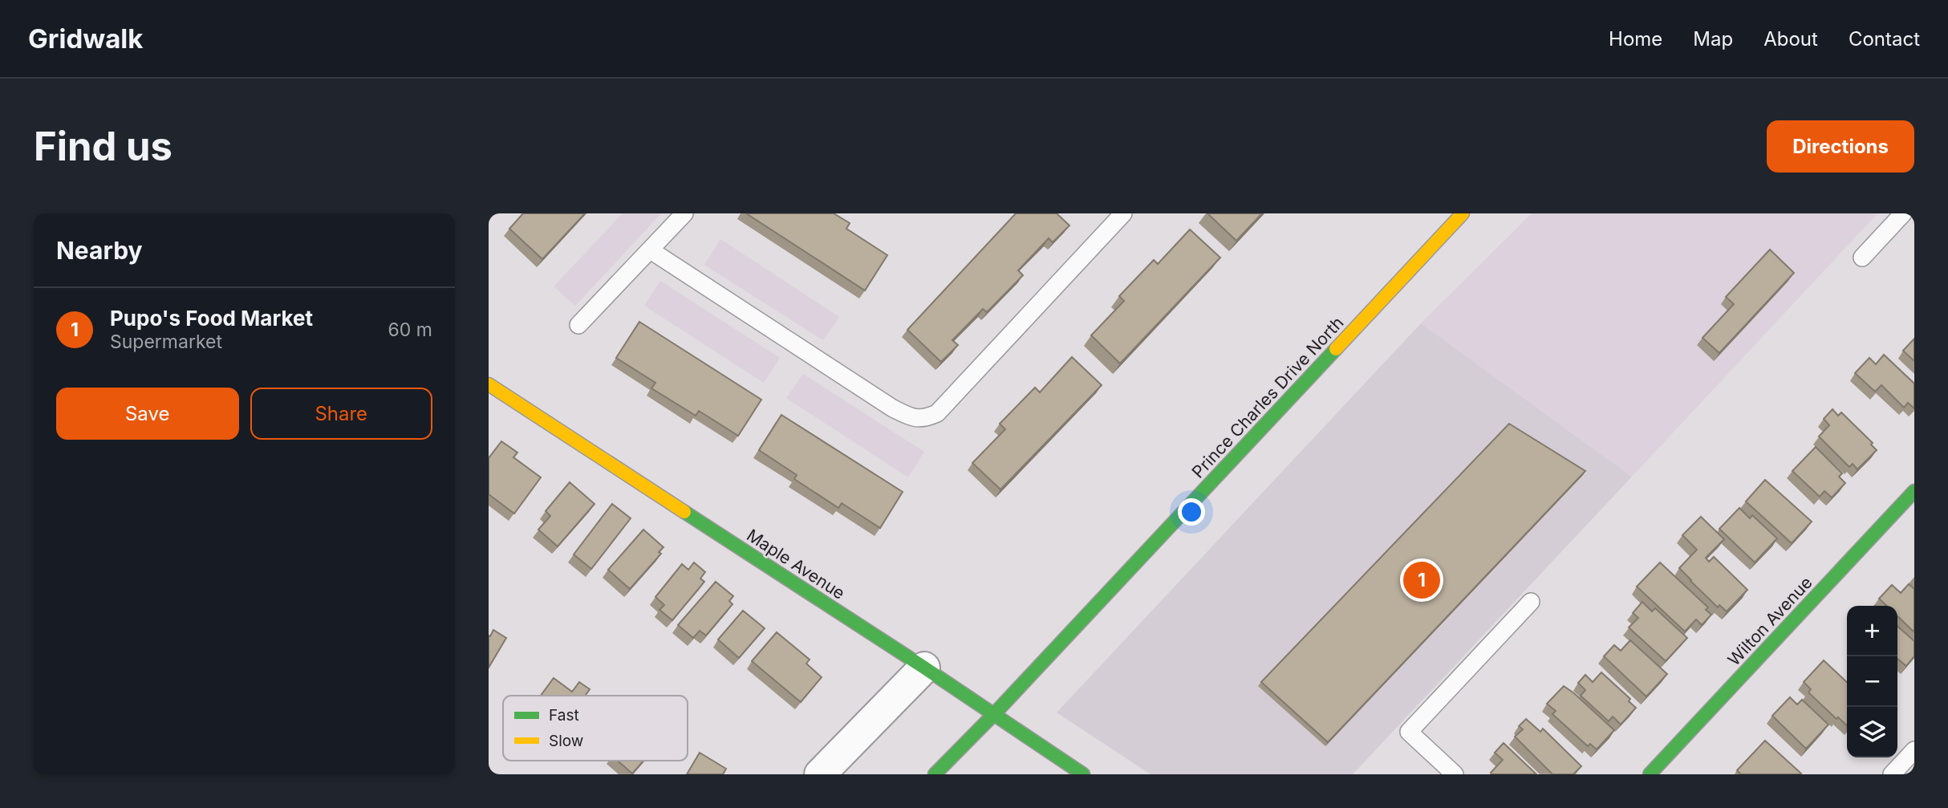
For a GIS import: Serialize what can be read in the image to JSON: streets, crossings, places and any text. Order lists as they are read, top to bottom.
{
  "streets": {
    "street": ["Prince Charles Drive North", "Maple Avenue", "Wilton Avenue"]
  },
  "crossings": [
    ["Prince Charles Drive North", "Maple Avenue"]
  ],
  "legend": ["Fast", "Slow"],
  "page": {
    "header": "Gridwalk",
    "nav": [
      "Home",
      "Map",
      "About",
      "Contact"
    ],
    "buttons": [
      "Directions",
      ["Save", "Share"]
    ],
    "title": "Find us",
    "heading": "Nearby",
    "list": [
      {
        "mark": "1",
        "name": "Pupo's Food Market",
        "note": "Supermarket",
        "value": "60 m"
      }
    ],
    "pins": "1",
    "map_buttons": ["+", "−"]
  }
}
